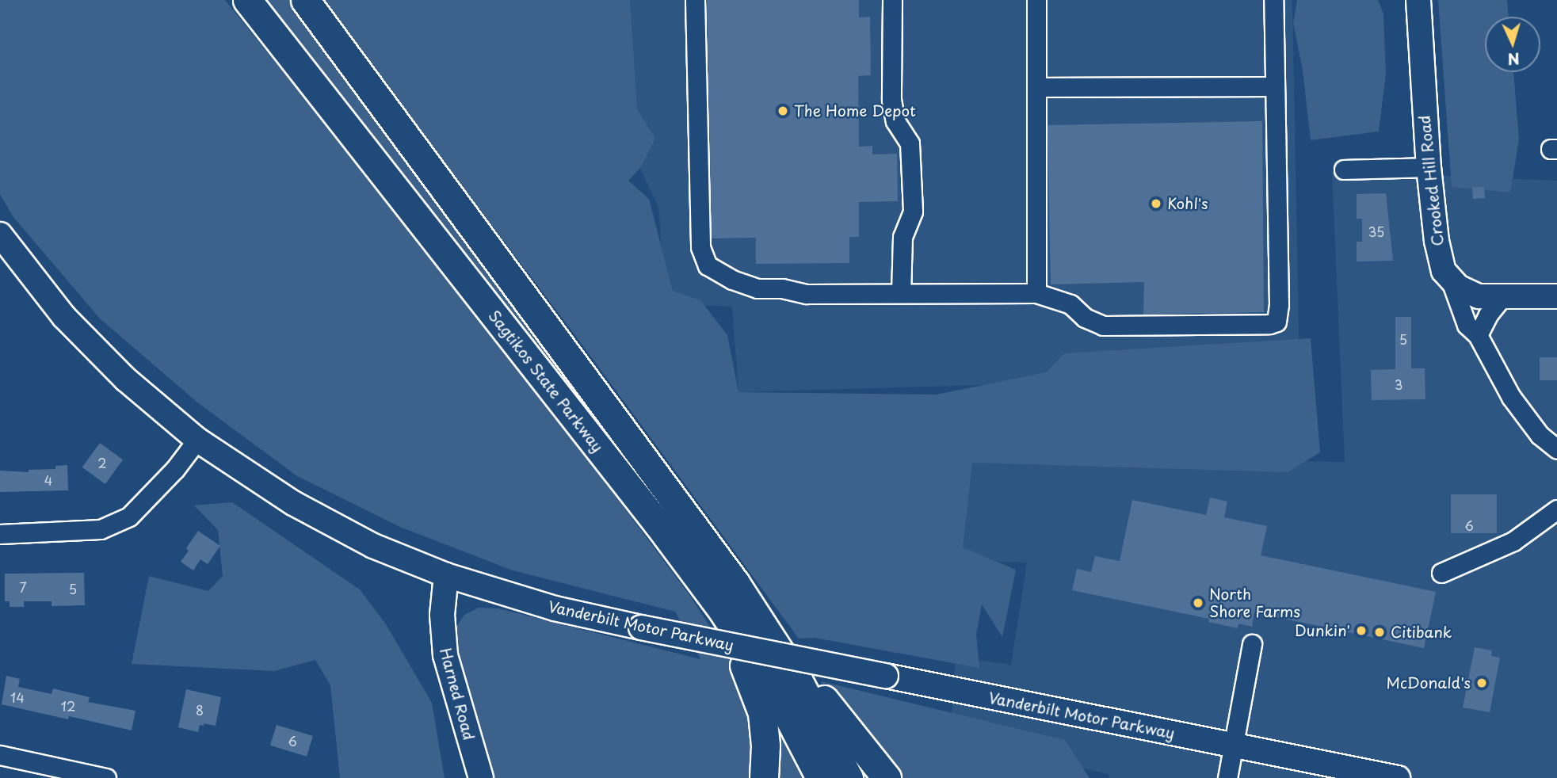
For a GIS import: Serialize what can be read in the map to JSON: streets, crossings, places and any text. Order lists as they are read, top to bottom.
{
  "streets": {
    "highway": ["Sagtikos State Parkway"],
    "main road": ["Crooked Hill Road", "Vanderbilt Motor Parkway", "Harned Road"]
  },
  "crossings": [
    ["Vanderbilt Motor Parkway", "Harned Road"]
  ],
  "places": [
    "The Home Depot",
    "Kohl's",
    "North Shore Farms",
    "Dunkin'",
    "Citibank",
    "McDonald's"
  ],
  "house_numbers": [
    "35",
    "5",
    "3",
    "2",
    "4",
    "6",
    "7",
    "5",
    "14",
    "12",
    "8",
    "6"
  ],
  "north": "bottom"
}
